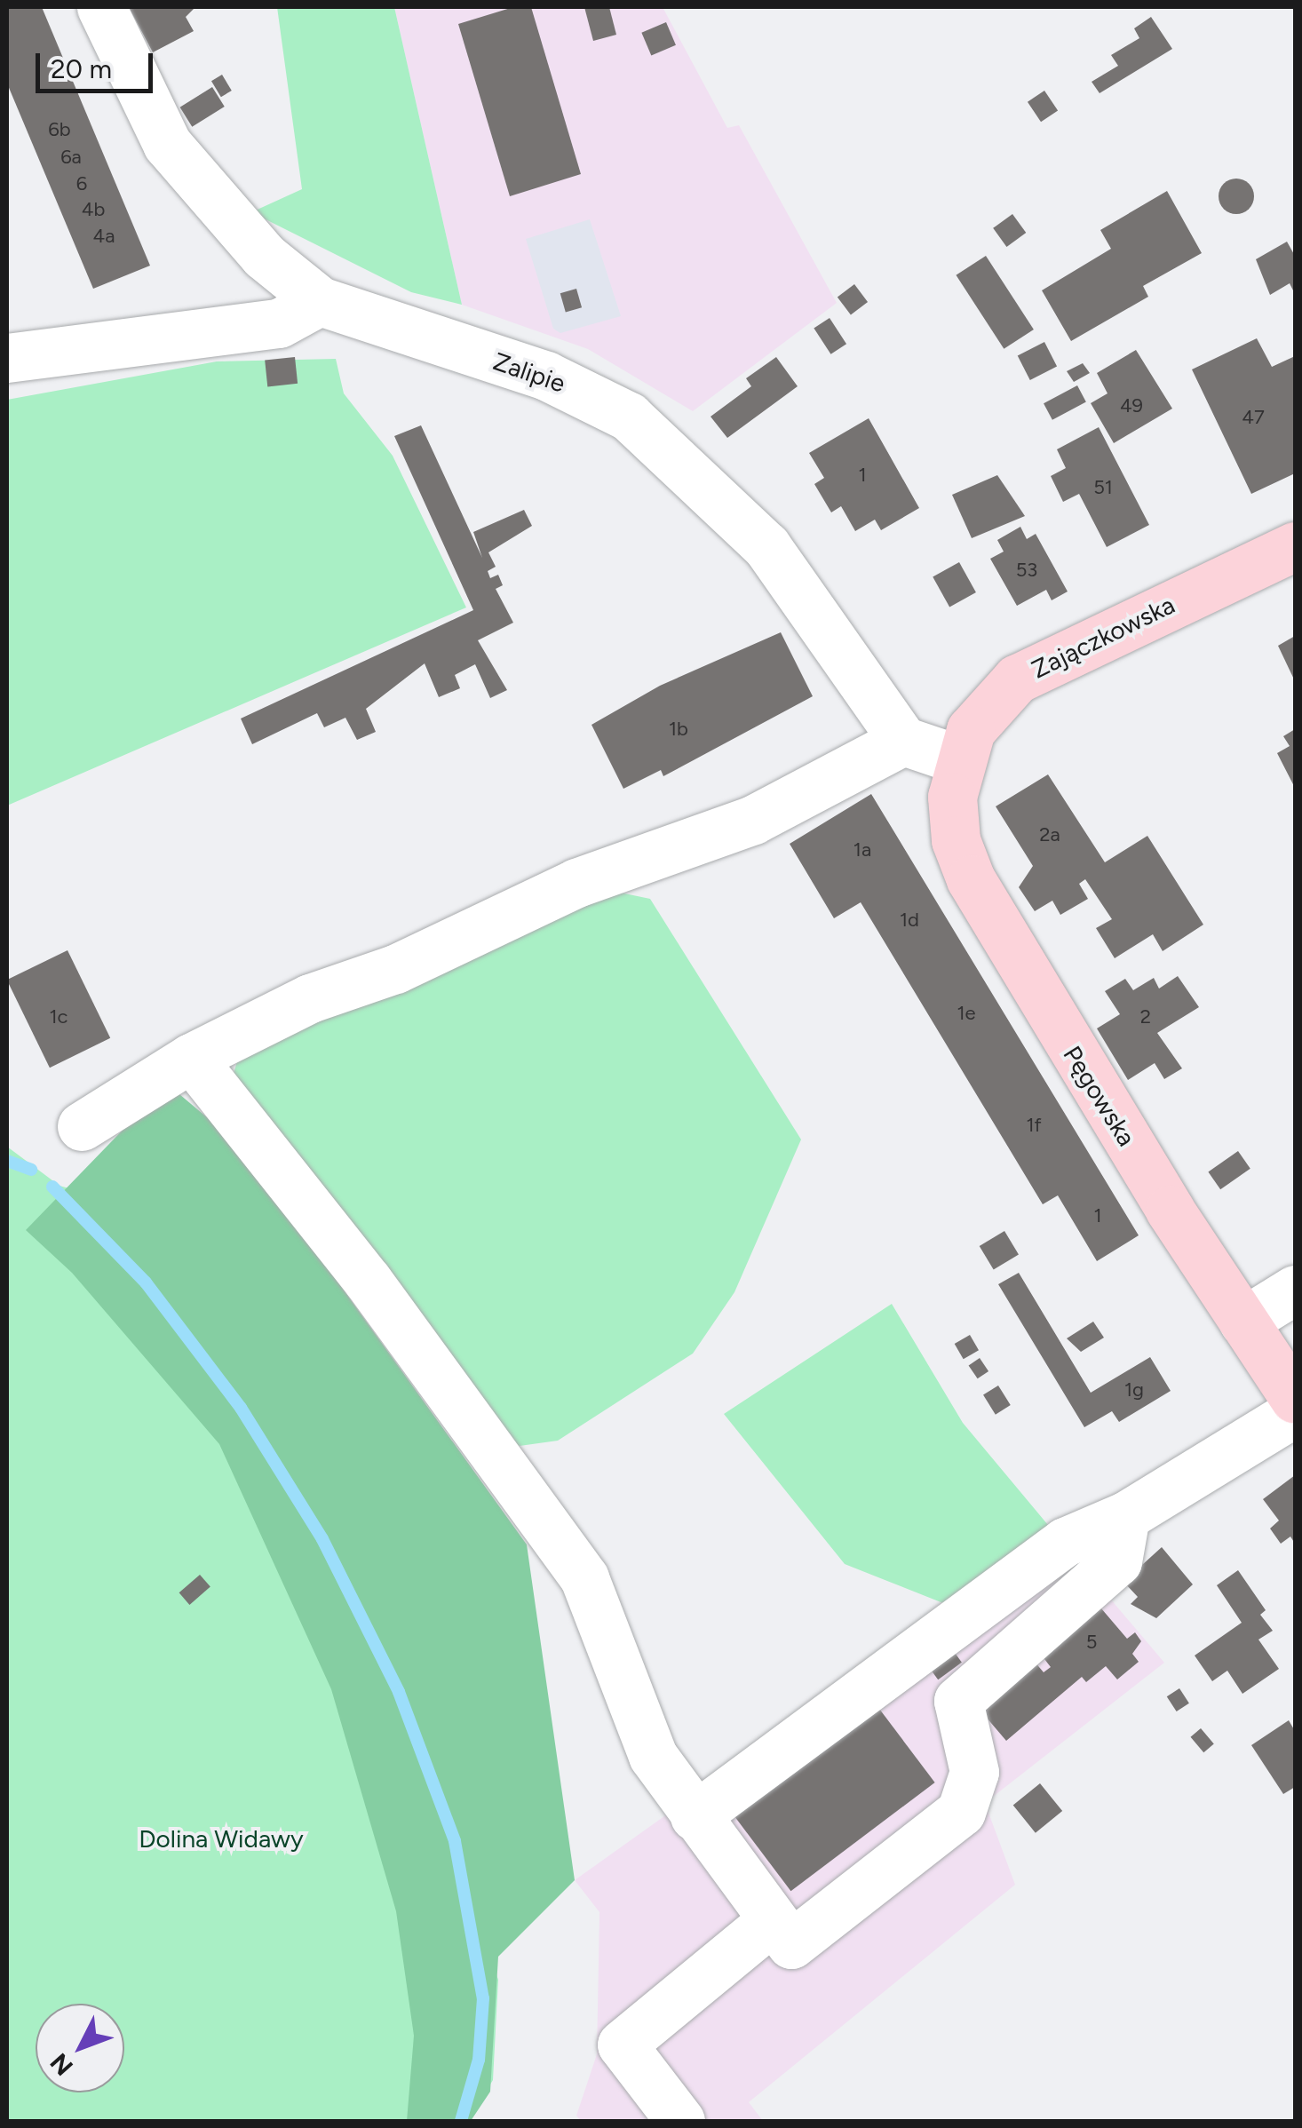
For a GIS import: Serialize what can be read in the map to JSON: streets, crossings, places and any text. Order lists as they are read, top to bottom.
{
  "streets": {
    "main road": ["Zajączkowska", "Pęgowska"],
    "street": ["Zalipie"]
  },
  "crossings": [
    ["Zajączkowska", "Pęgowska"]
  ],
  "parks": ["Dolina Widawy"],
  "house_numbers": [
    "6b",
    "6a",
    "6",
    "4b",
    "4a",
    "49",
    "47",
    "1",
    "51",
    "53",
    "1b",
    "2a",
    "1a",
    "1d",
    "1e",
    "1c",
    "2",
    "1f",
    "1",
    "1g",
    "5"
  ],
  "scale_bar": "20 m",
  "north": "bottom left"
}
